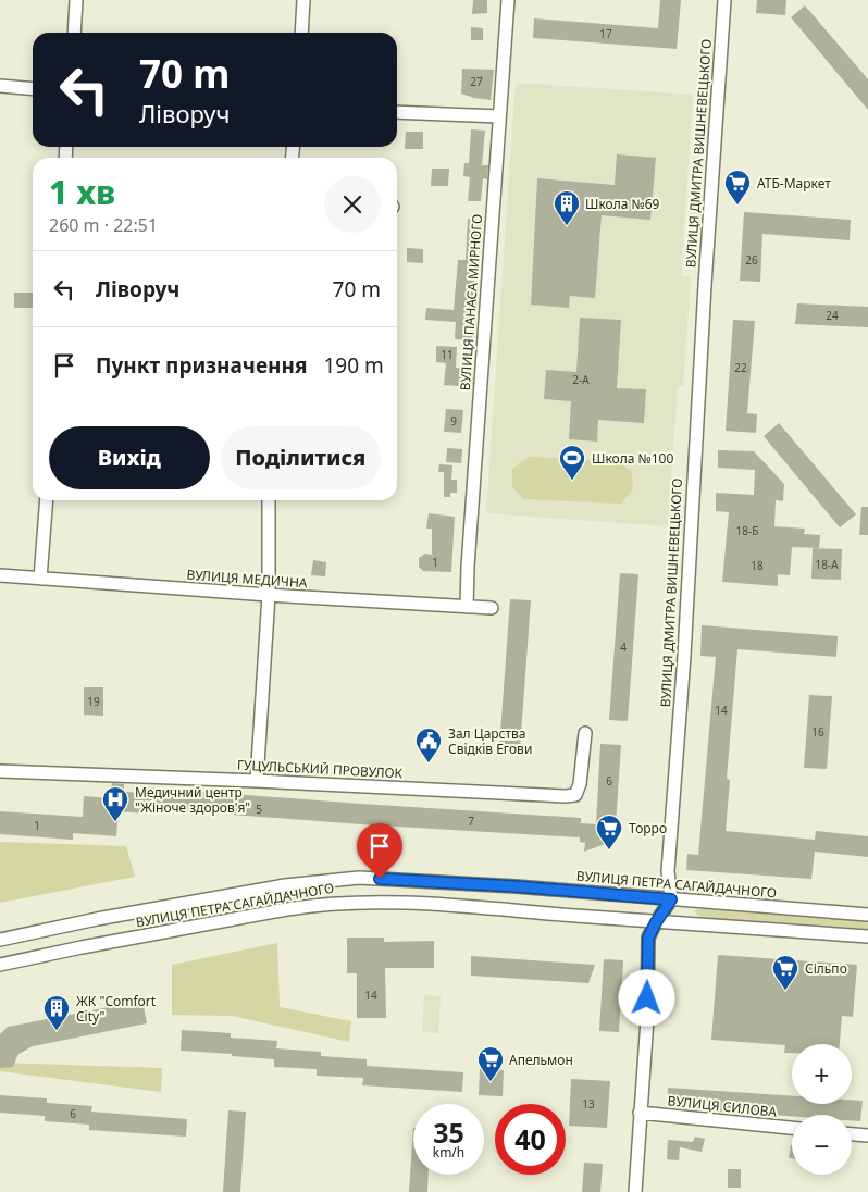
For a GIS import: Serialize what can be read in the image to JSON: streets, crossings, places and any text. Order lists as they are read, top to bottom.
{
  "streets": {
    "street": [
      "ВУЛИЦЯ ДМИТРА ВИШНЕВЕЦЬКОГО",
      "ВУЛИЦЯ ПАНАСА МИРНОГО",
      "ВУЛИЦЯ МЕДИЧНА",
      "ГУЦУЛЬСЬКИЙ ПРОВУЛОК",
      "ВУЛИЦЯ ПЕТРА САГАЙДАЧНОГО",
      "ВУЛИЦЯ СИЛОВА"
    ]
  },
  "crossings": [
    ["ВУЛИЦЯ ДМИТРА ВИШНЕВЕЦЬКОГО", "ВУЛИЦЯ ПЕТРА САГАЙДАЧНОГО"],
    ["ВУЛИЦЯ ПАНАСА МИРНОГО", "ВУЛИЦЯ МЕДИЧНА"]
  ],
  "places": {
    "supermarket": [
      "АТБ-Маркет",
      "Торро",
      "Сільпо",
      "Апельмон"
    ],
    "building": ["Школа №69", "ЖК \"Comfort City\""],
    "sports": ["Школа №100"],
    "public building": ["Зал Царства Свiдкiв Егови"],
    "hospital": ["Медичний центр \"Жіноче здоров'я\""]
  },
  "house_numbers": [
    "17",
    "27",
    "26",
    "24",
    "11",
    "22",
    "2-А",
    "9",
    "18-Б",
    "1",
    "18-А",
    "18",
    "4",
    "19",
    "14",
    "16",
    "6",
    "5",
    "7",
    "1",
    "14",
    "13",
    "6"
  ],
  "page": {
    "turn": ["70 m", "Ліворуч"],
    "heading": ["1 хв", "260 m · 22:51"],
    "list": [
      {
        "name": "Ліворуч",
        "value": "70 m"
      },
      {
        "name": "Пункт призначення",
        "value": "190 m"
      }
    ],
    "buttons": ["Вихід", "Поділитися"],
    "map_buttons": ["+", "−"],
    "speed": "35 km/h",
    "limit": "40"
  }
}
